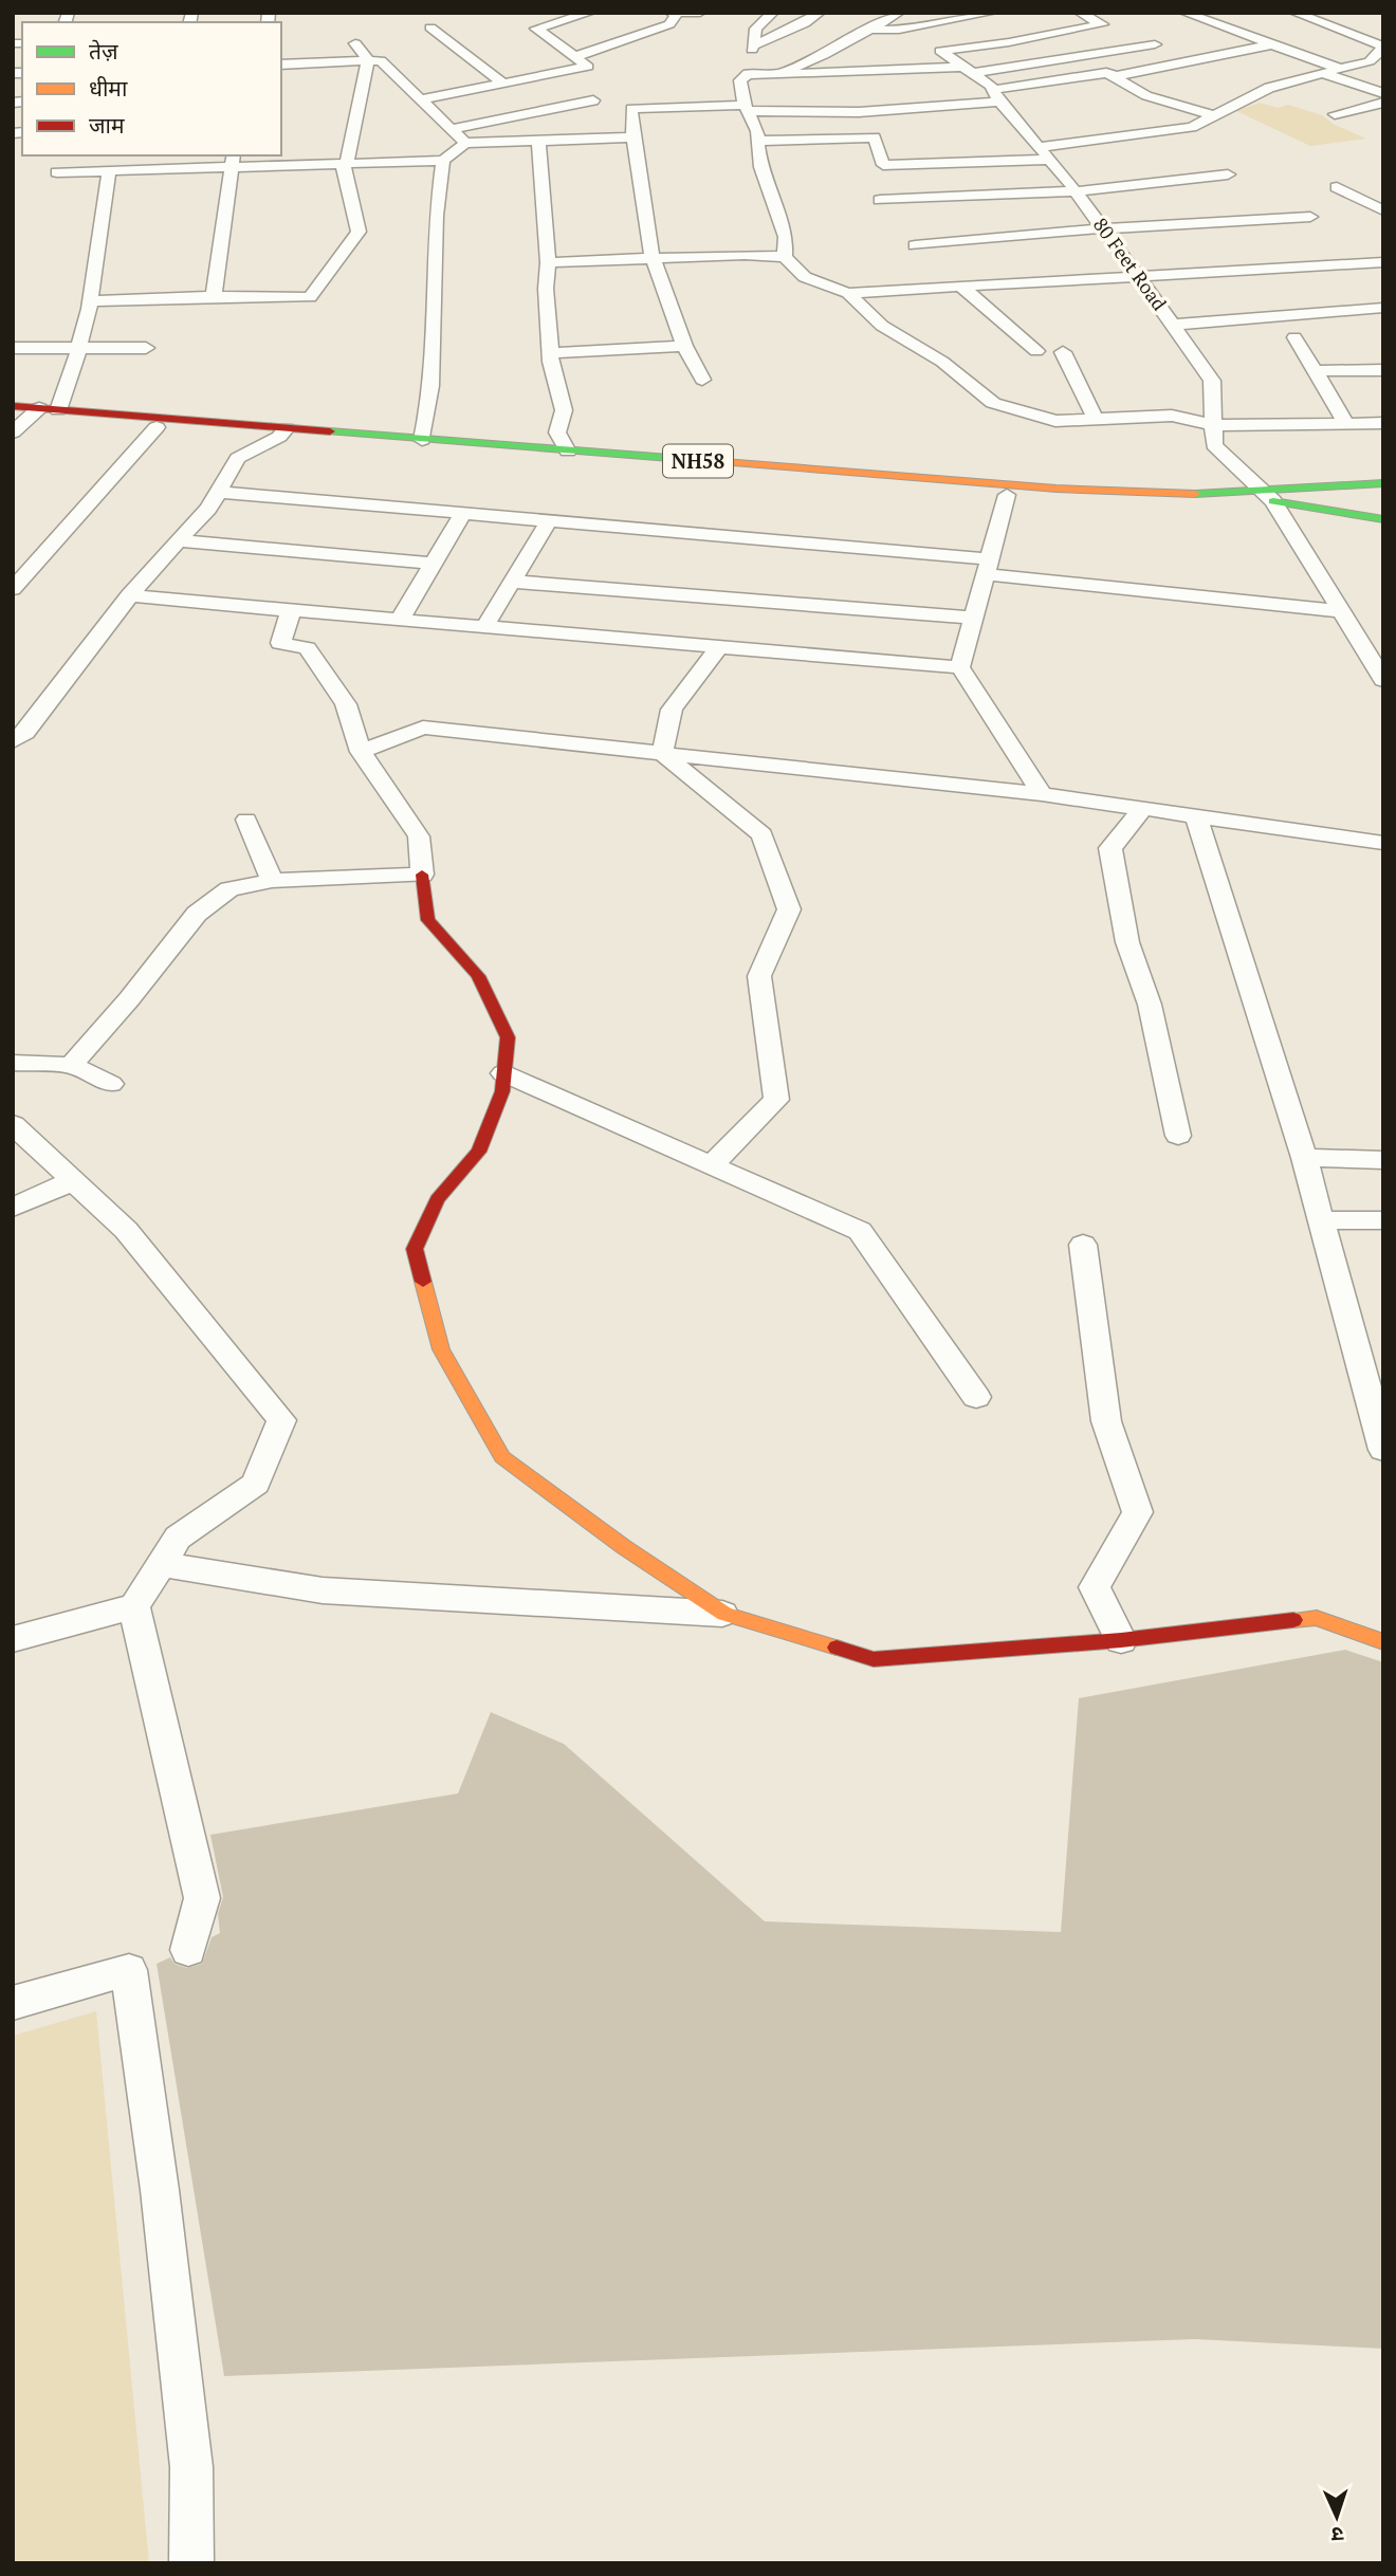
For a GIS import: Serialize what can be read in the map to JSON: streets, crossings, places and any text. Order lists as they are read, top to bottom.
{
  "streets": {
    "main road": ["NH58"],
    "street": ["80 Feet Road"]
  },
  "crossings": [
    ["80 Feet Road", "NH58"]
  ],
  "legend": ["तेज़", "धीमा", "जाम"],
  "north": "bottom"
}
